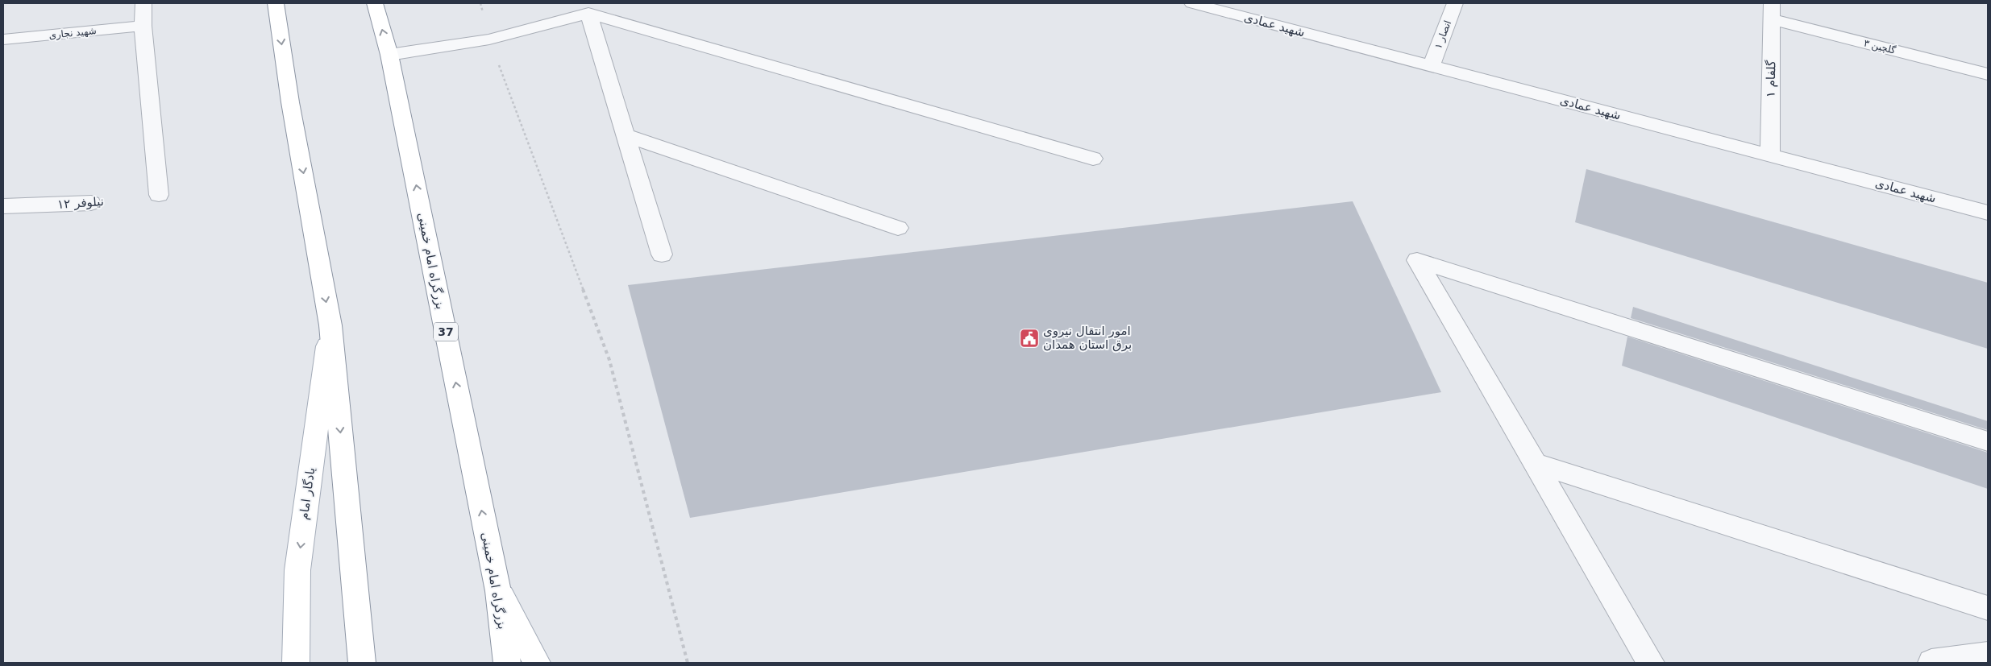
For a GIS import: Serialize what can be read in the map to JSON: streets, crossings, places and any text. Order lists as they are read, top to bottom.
{
  "streets": {
    "main road": ["بزرگراه امام خمینی", "37", "یادگار امام"],
    "street": [
      "شهید عمادی",
      "شهید نجاری",
      "انصار ۱",
      "گلچین ۳",
      "گلفام ۱",
      "نیلوفر ۱۲"
    ]
  },
  "crossings": [
    ["شهید عمادی", "انصار ۱"],
    ["شهید عمادی", "گلفام ۱"],
    ["گلچین ۳", "گلفام ۱"]
  ],
  "places": {
    "public building": ["امور انتقال نیروی برق استان همدان"]
  }
}
